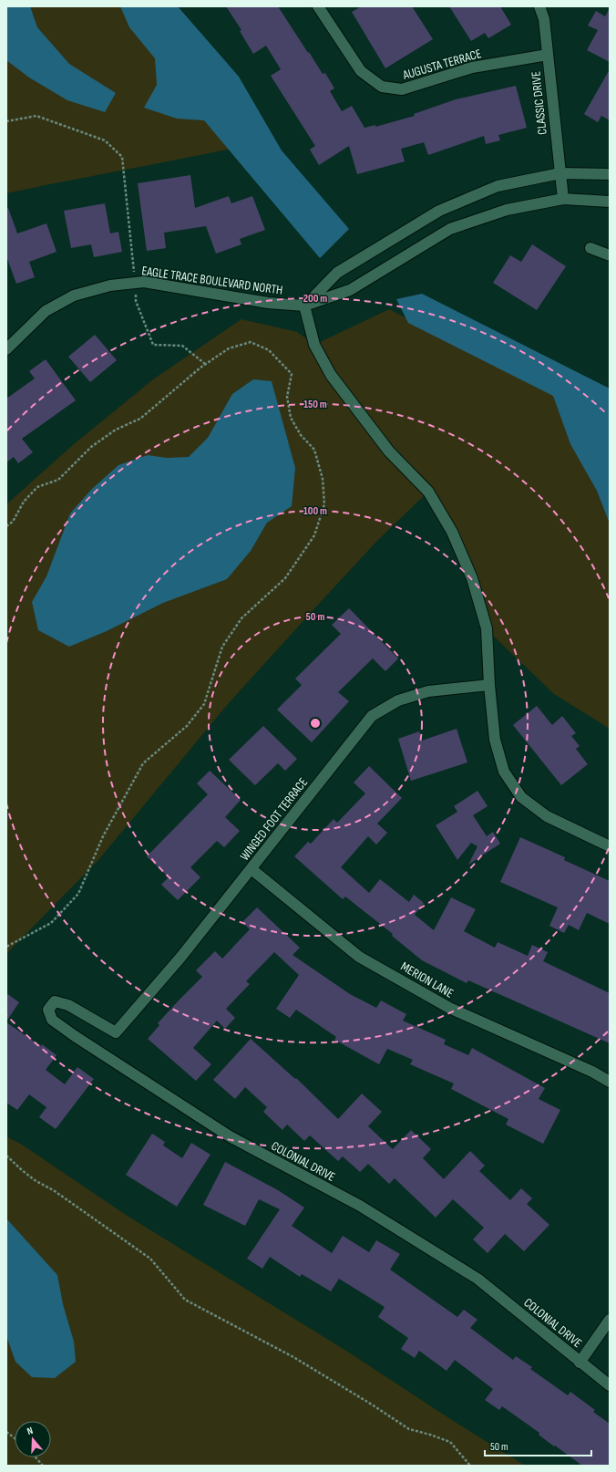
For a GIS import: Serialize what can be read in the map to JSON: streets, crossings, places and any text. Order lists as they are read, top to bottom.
{
  "streets": {
    "street": [
      "AUGUSTA TERRACE",
      "CLASSIC DRIVE",
      "EAGLE TRACE BOULEVARD NORTH",
      "WINGED FOOT TERRACE",
      "MERION LANE",
      "COLONIAL DRIVE"
    ]
  },
  "crossings": [
    ["AUGUSTA TERRACE", "CLASSIC DRIVE"],
    ["CLASSIC DRIVE", "EAGLE TRACE BOULEVARD NORTH"],
    ["WINGED FOOT TERRACE", "MERION LANE"],
    ["WINGED FOOT TERRACE", "COLONIAL DRIVE"]
  ],
  "scale_bar": "50 m",
  "north": "top",
  "rings": [
    "200 m",
    "150 m",
    "100 m",
    "50 m"
  ]
}
